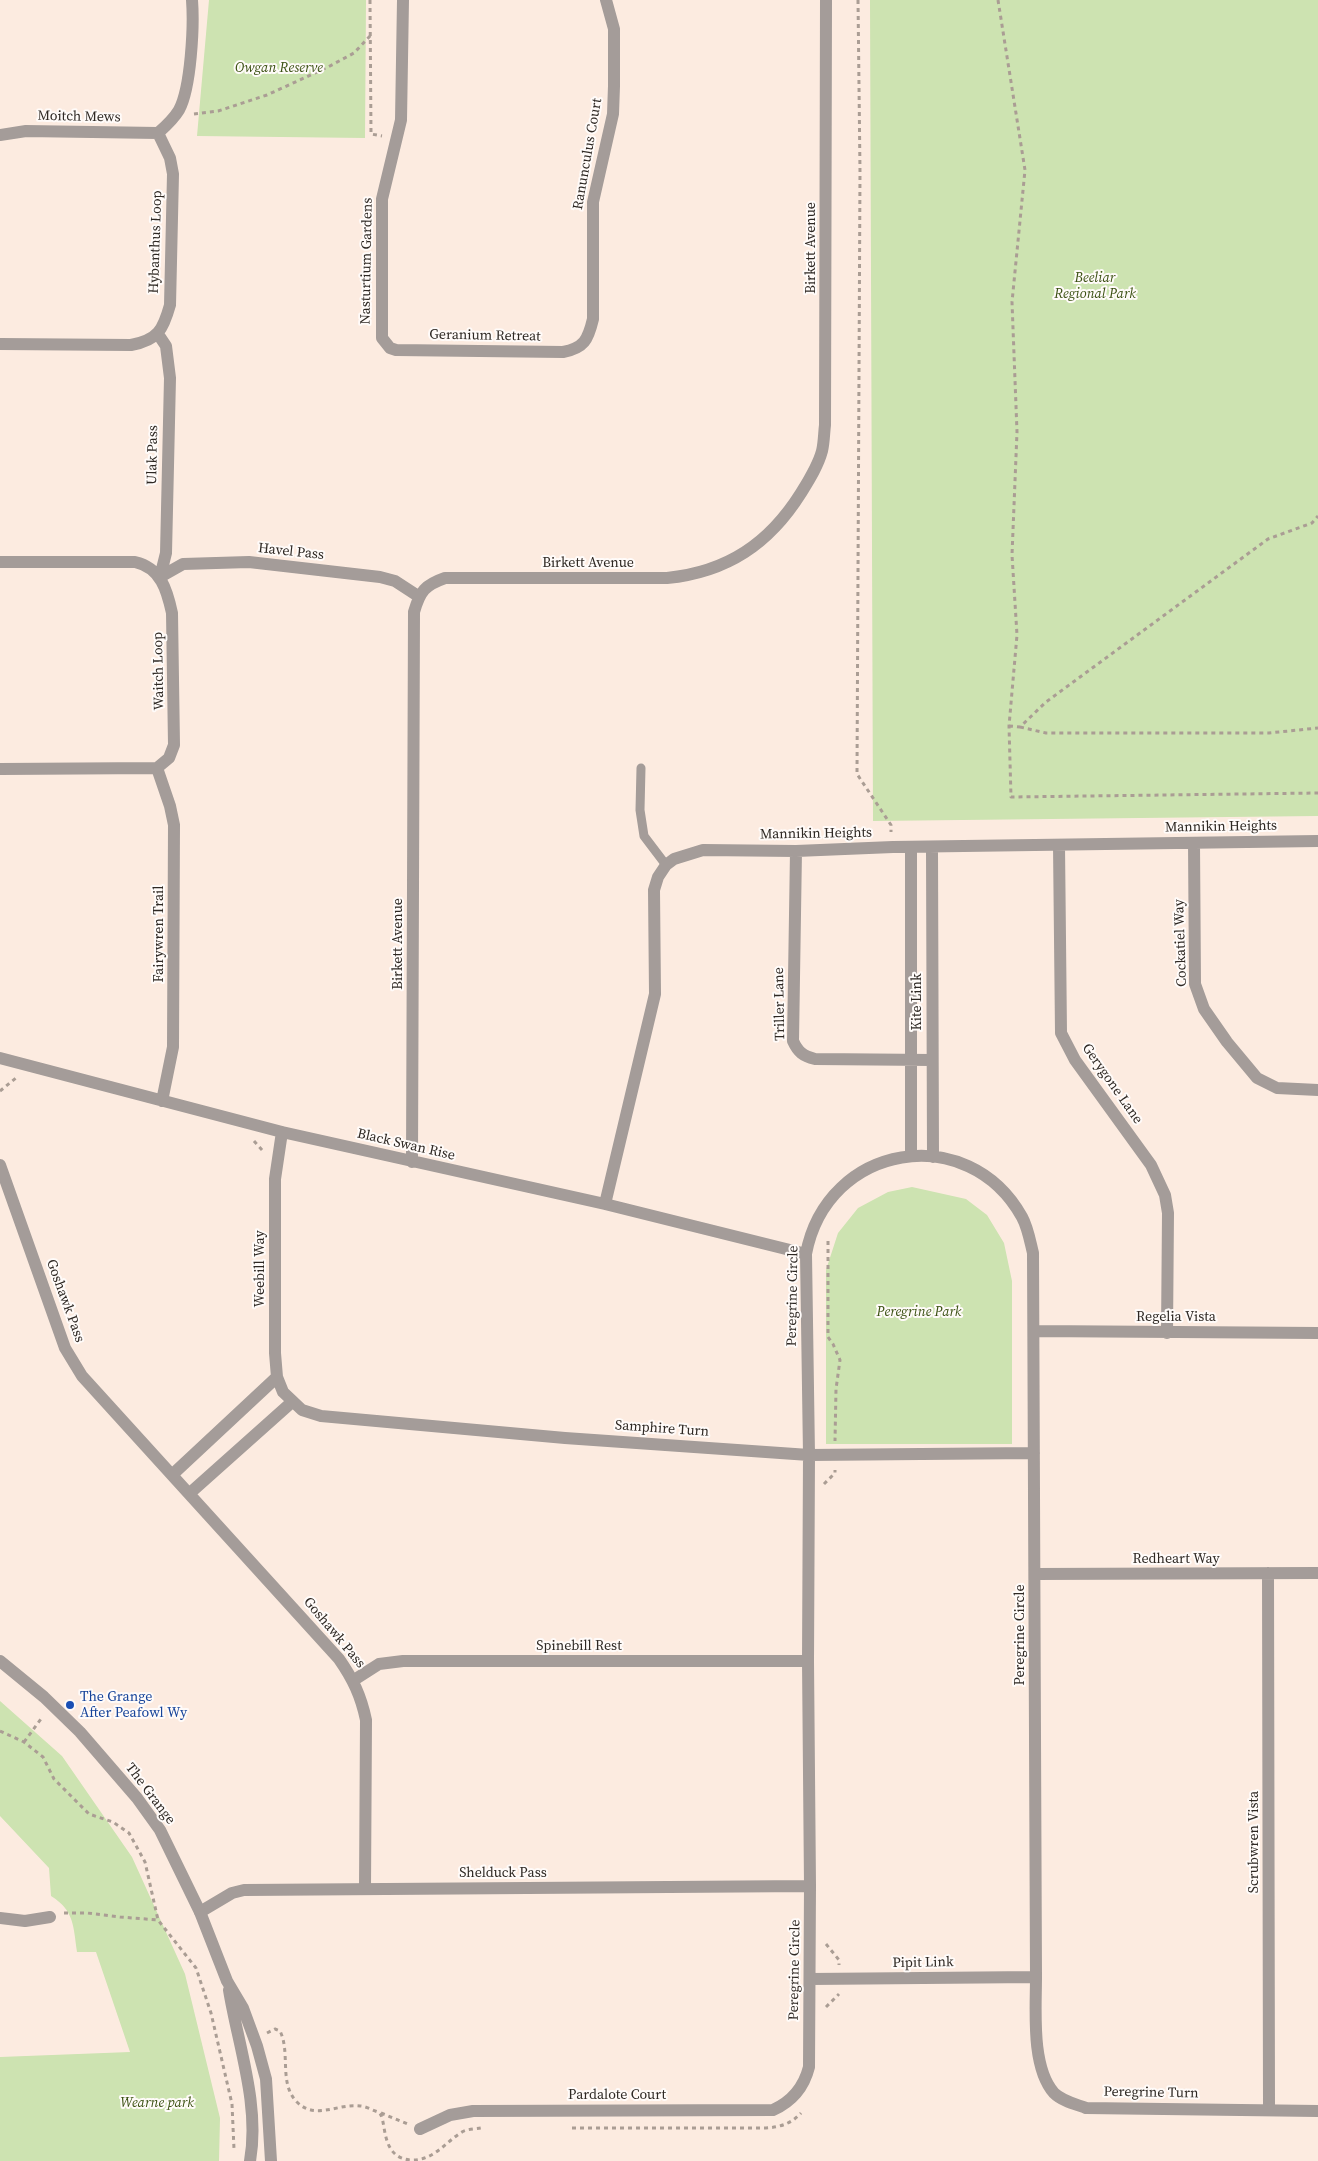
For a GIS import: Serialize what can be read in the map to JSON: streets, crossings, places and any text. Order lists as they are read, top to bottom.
{
  "streets": {
    "street": [
      "Moitch Mews",
      "Ranunculus Court",
      "Hybanthus Loop",
      "Birkett Avenue",
      "Nasturtium Gardens",
      "Geranium Retreat",
      "Ulak Pass",
      "Havel Pass",
      "Waitch Loop",
      "Mannikin Heights",
      "Fairywren Trail",
      "Cockatiel Way",
      "Kite Link",
      "Triller Lane",
      "Gerygone Lane",
      "Black Swan Rise",
      "Weebill Way",
      "Peregrine Circle",
      "Goshawk Pass",
      "Regelia Vista",
      "Samphire Turn",
      "Redheart Way",
      "Spinebill Rest",
      "The Grange",
      "Scrubwren Vista",
      "Shelduck Pass",
      "Pipit Link",
      "Peregrine Turn",
      "Pardalote Court"
    ]
  },
  "crossings": [
    ["Moitch Mews", "Hybanthus Loop"],
    ["Ranunculus Court", "Geranium Retreat"],
    ["Hybanthus Loop", "Ulak Pass"],
    ["Birkett Avenue", "Havel Pass"],
    ["Birkett Avenue", "Black Swan Rise"],
    ["Nasturtium Gardens", "Geranium Retreat"],
    ["Ulak Pass", "Havel Pass"],
    ["Ulak Pass", "Waitch Loop"],
    ["Havel Pass", "Waitch Loop"],
    ["Waitch Loop", "Fairywren Trail"],
    ["Mannikin Heights", "Cockatiel Way"],
    ["Mannikin Heights", "Kite Link"],
    ["Mannikin Heights", "Triller Lane"],
    ["Mannikin Heights", "Gerygone Lane"],
    ["Fairywren Trail", "Black Swan Rise"],
    ["Kite Link", "Triller Lane"],
    ["Kite Link", "Peregrine Circle"],
    ["Gerygone Lane", "Regelia Vista"],
    ["Black Swan Rise", "Weebill Way"],
    ["Black Swan Rise", "Peregrine Circle"],
    ["Weebill Way", "Samphire Turn"],
    ["Peregrine Circle", "Regelia Vista"],
    ["Peregrine Circle", "Samphire Turn"],
    ["Peregrine Circle", "Redheart Way"],
    ["Peregrine Circle", "Spinebill Rest"],
    ["Peregrine Circle", "Shelduck Pass"],
    ["Peregrine Circle", "Pipit Link"],
    ["Peregrine Circle", "Peregrine Turn"],
    ["Peregrine Circle", "Pardalote Court"],
    ["Goshawk Pass", "Spinebill Rest"],
    ["Goshawk Pass", "Shelduck Pass"],
    ["Redheart Way", "Scrubwren Vista"],
    ["The Grange", "Shelduck Pass"],
    ["Scrubwren Vista", "Peregrine Turn"]
  ],
  "parks": [
    "Owgan Reserve",
    "Beeliar Regional Park",
    "Peregrine Park",
    "Wearne park"
  ],
  "places": ["The Grange After Peafowl Wy"]
}
